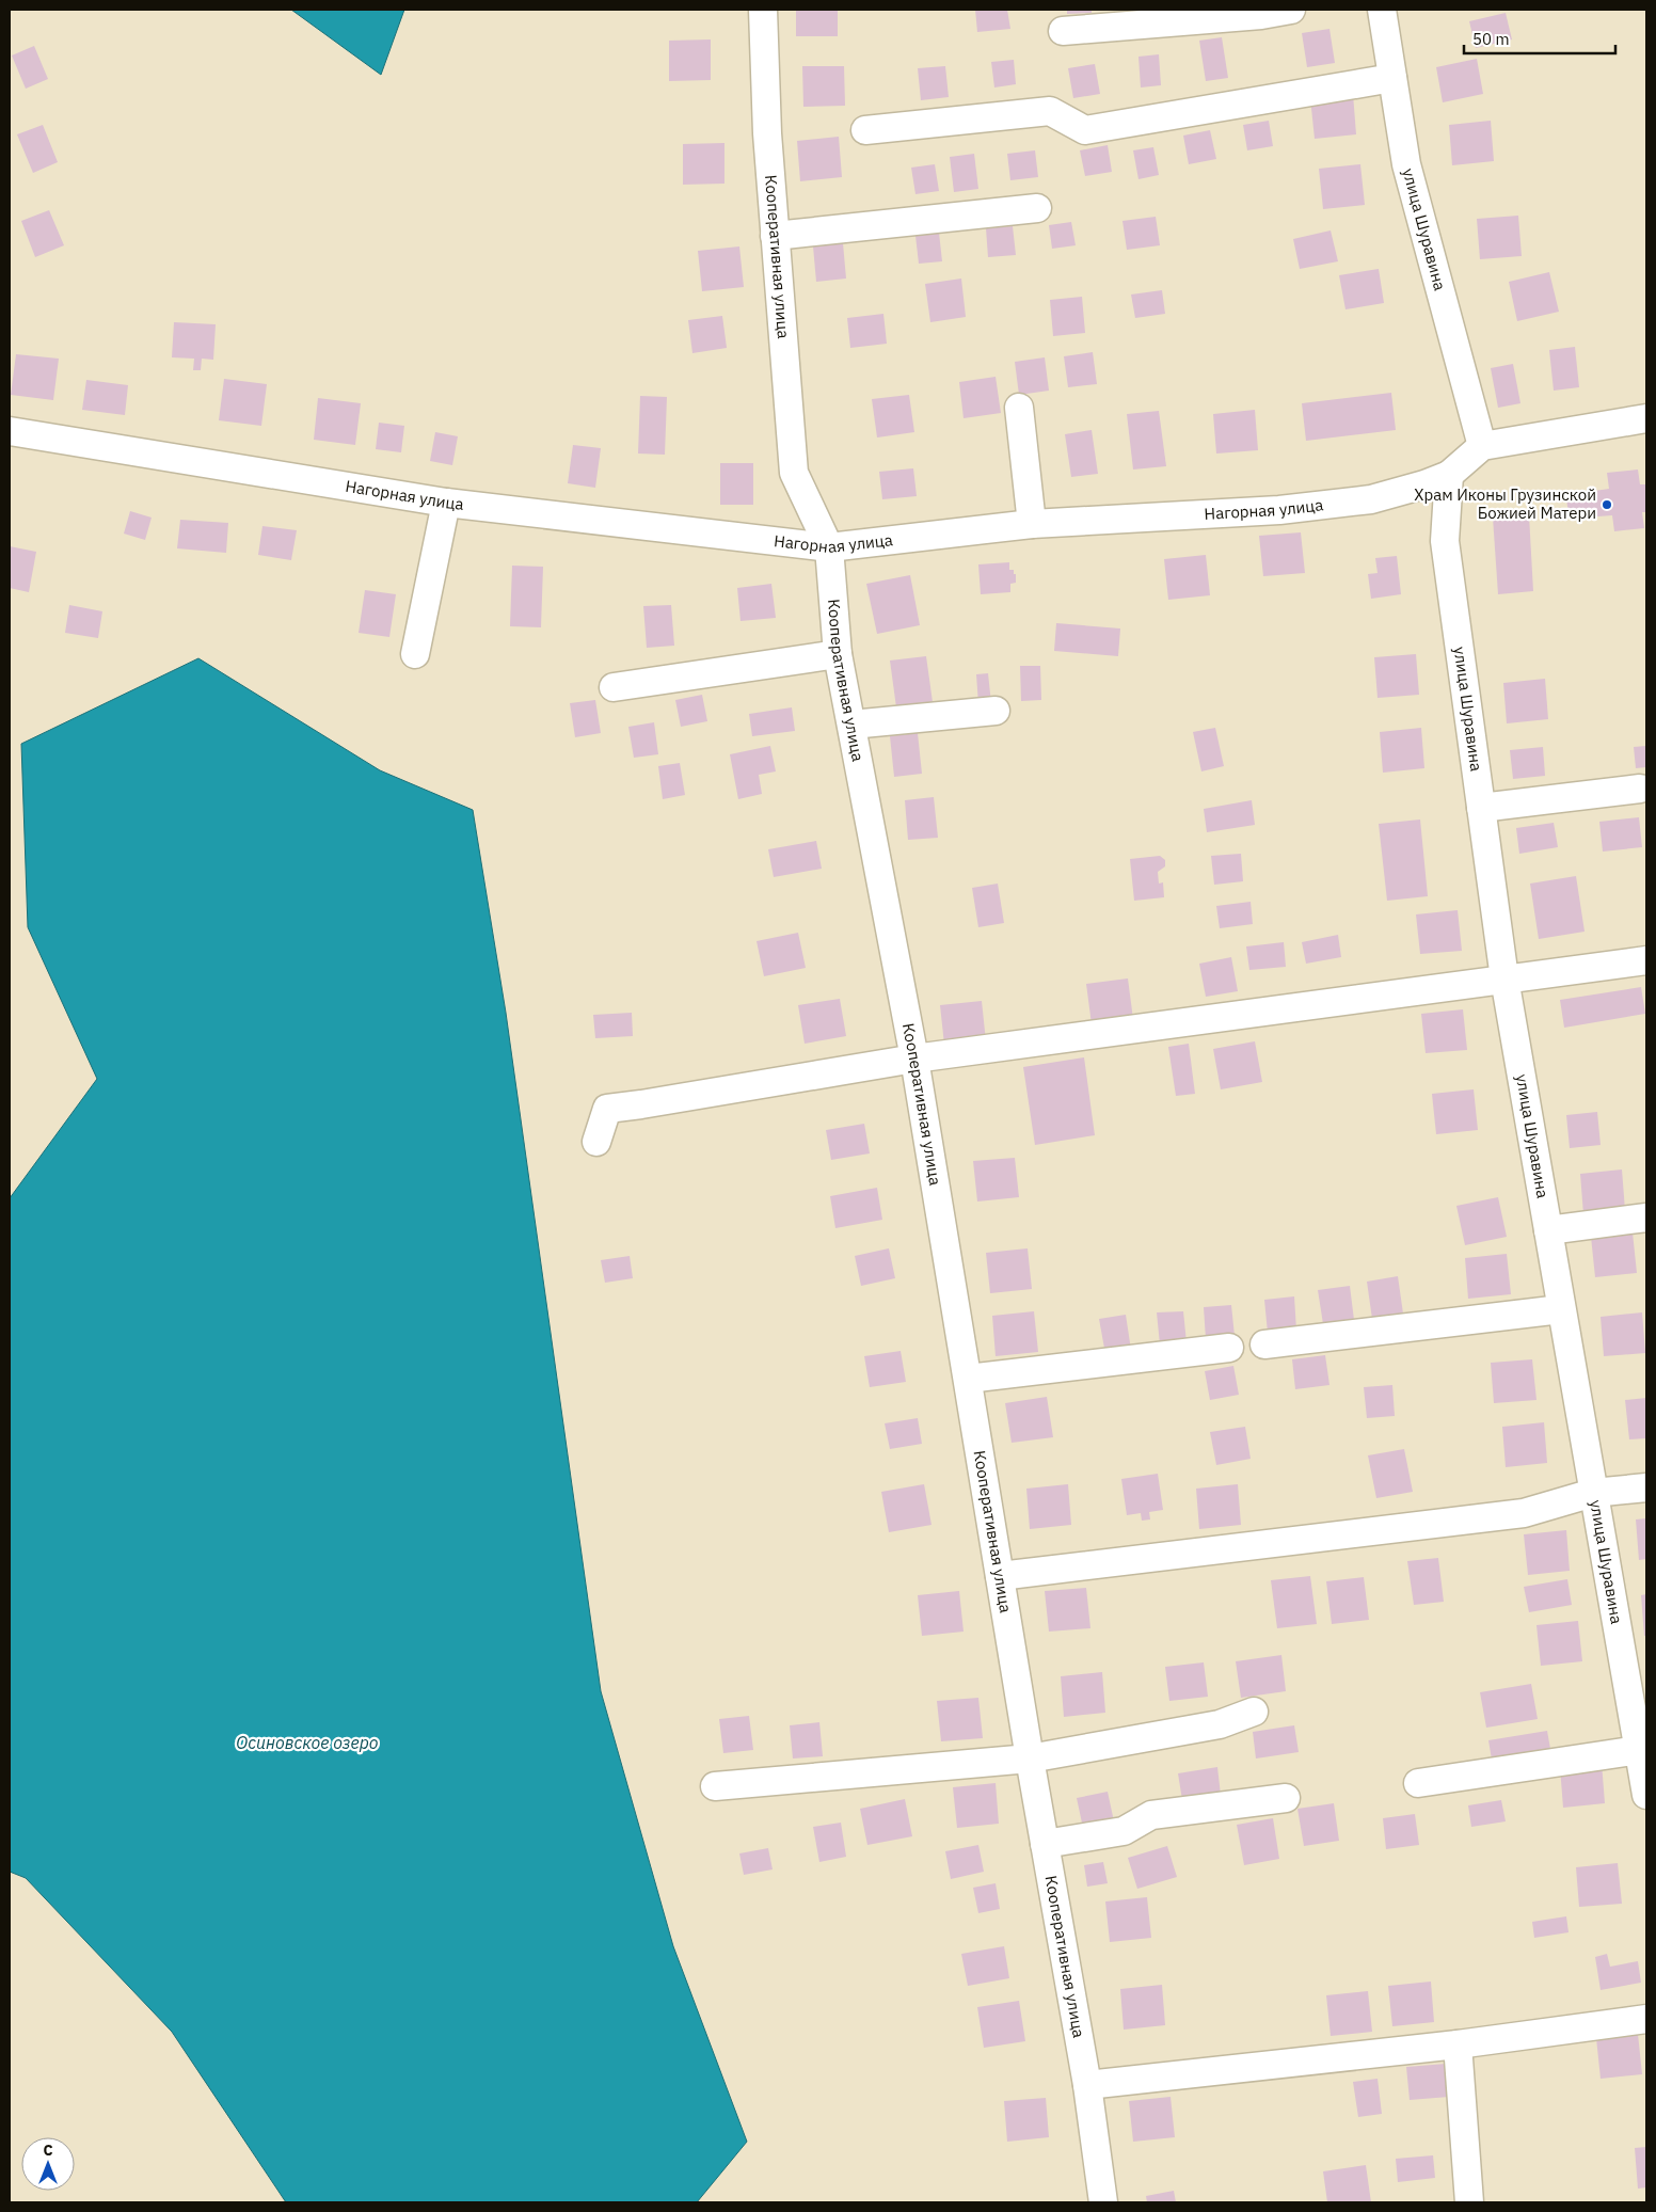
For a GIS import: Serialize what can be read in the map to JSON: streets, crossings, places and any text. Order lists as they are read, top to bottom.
{
  "streets": {
    "street": ["улица Шуравина", "Кооперативная улица", "Нагорная улица"]
  },
  "crossings": [
    ["улица Шуравина", "Нагорная улица"],
    ["Кооперативная улица", "Нагорная улица"]
  ],
  "water": ["Осиновское озеро"],
  "places": ["Храм Иконы Грузинской Божией Матери"],
  "scale_bar": "50 m",
  "north": "top"
}
